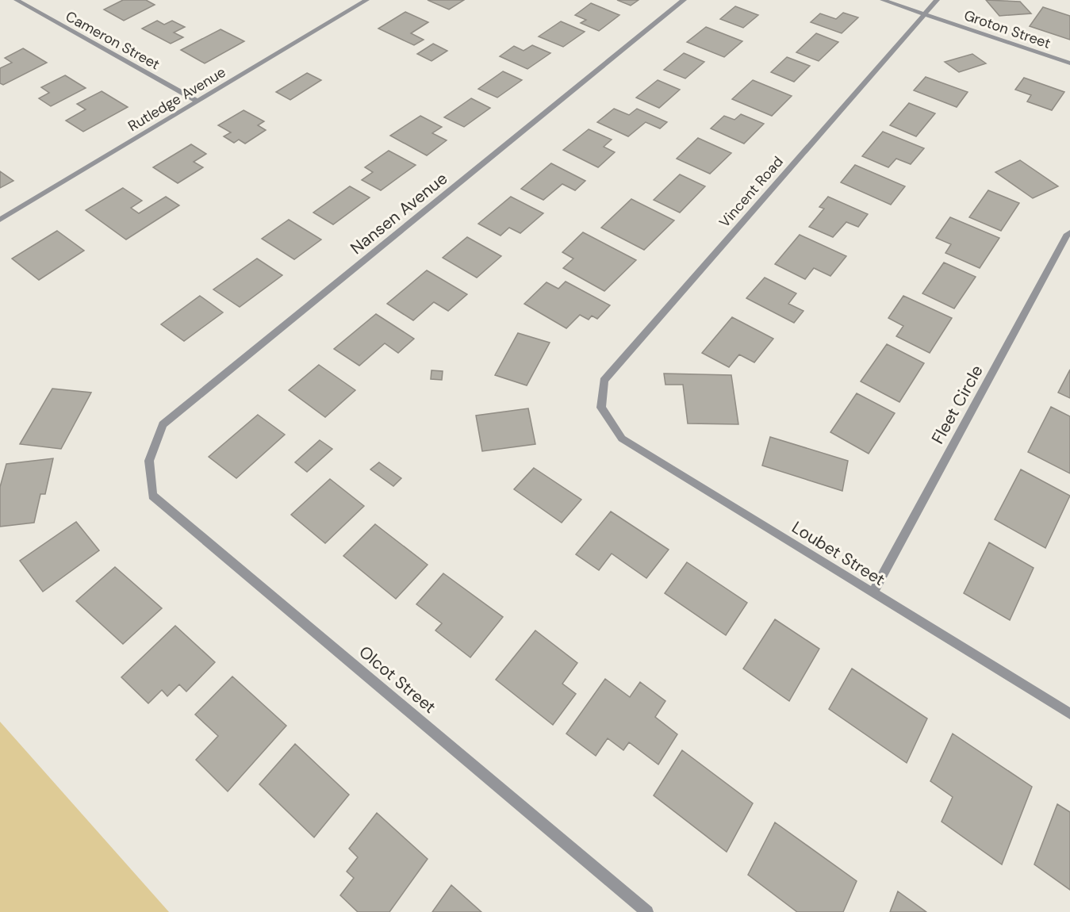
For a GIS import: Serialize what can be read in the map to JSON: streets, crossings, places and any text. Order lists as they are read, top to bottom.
{
  "streets": {
    "street": [
      "Groton Street",
      "Cameron Street",
      "Rutledge Avenue",
      "Vincent Road",
      "Nansen Avenue",
      "Fleet Circle",
      "Loubet Street",
      "Olcot Street"
    ]
  },
  "crossings": [
    ["Groton Street", "Vincent Road"],
    ["Cameron Street", "Rutledge Avenue"],
    ["Vincent Road", "Loubet Street"],
    ["Nansen Avenue", "Olcot Street"],
    ["Fleet Circle", "Loubet Street"]
  ]
}
